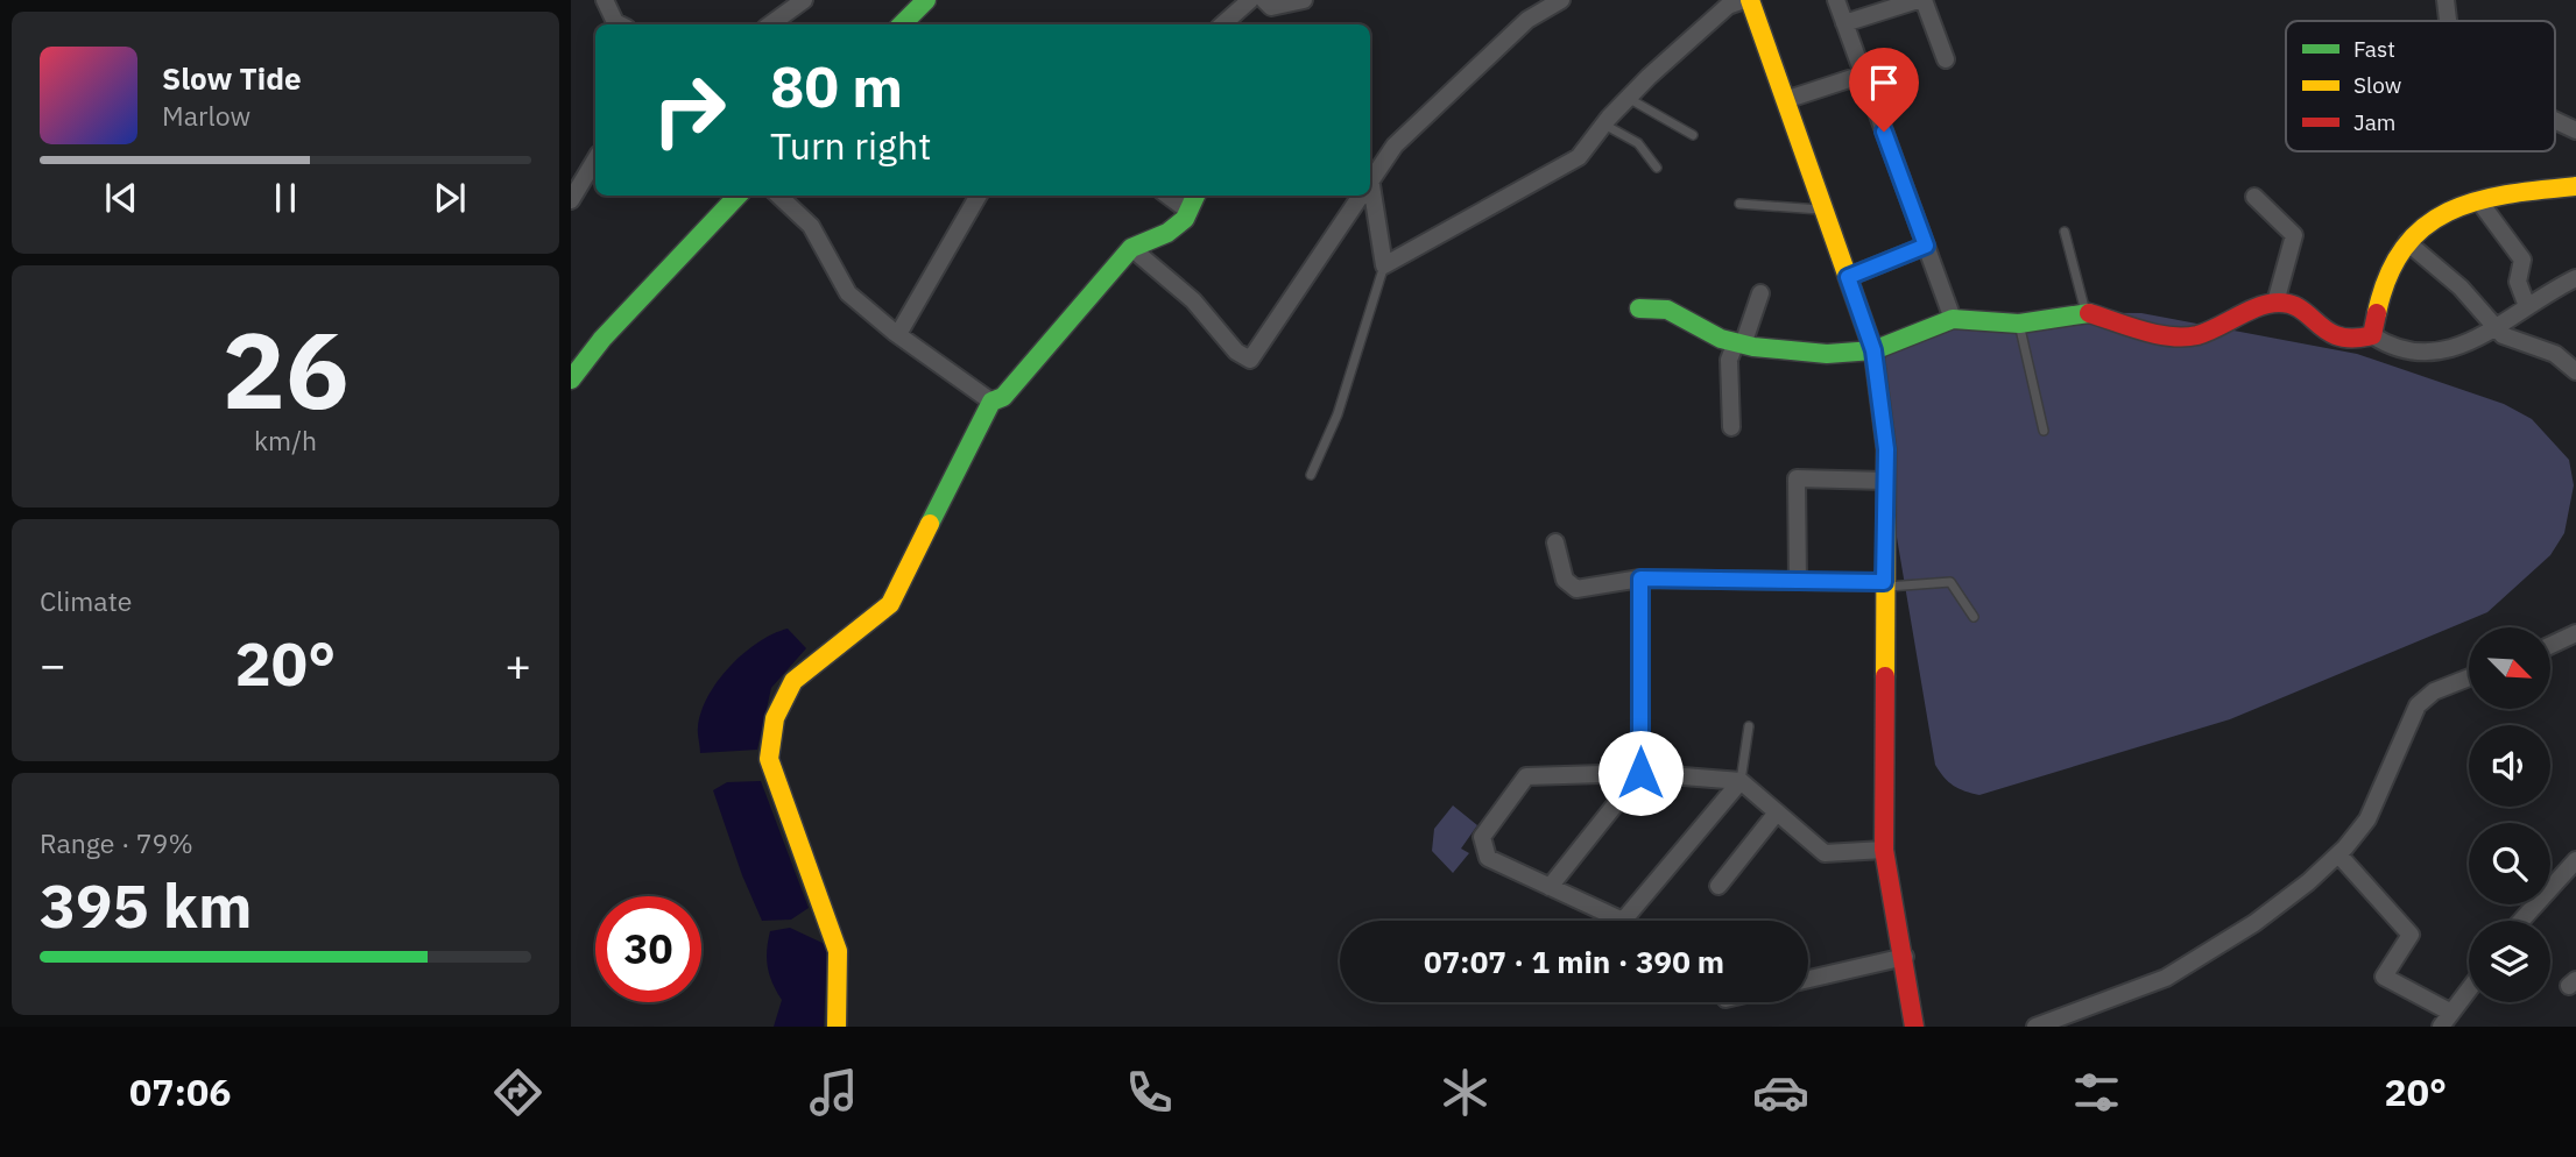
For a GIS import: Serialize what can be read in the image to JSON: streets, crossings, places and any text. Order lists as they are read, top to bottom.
{
  "legend": ["Fast", "Slow", "Jam"],
  "north": "bottom right",
  "page": {
    "turn": ["80 m", "Turn right"],
    "song": ["Slow Tide", "Marlow"],
    "tile": [
      ["26", "km/h"],
      "Climate",
      ["Range · 79%", "395 km"]
    ],
    "heat": ["−", "20°", "+"],
    "limit": "30",
    "trip": "07:07 · 1 min · 390 m",
    "tabs": ["07:06", "20°"]
  }
}
